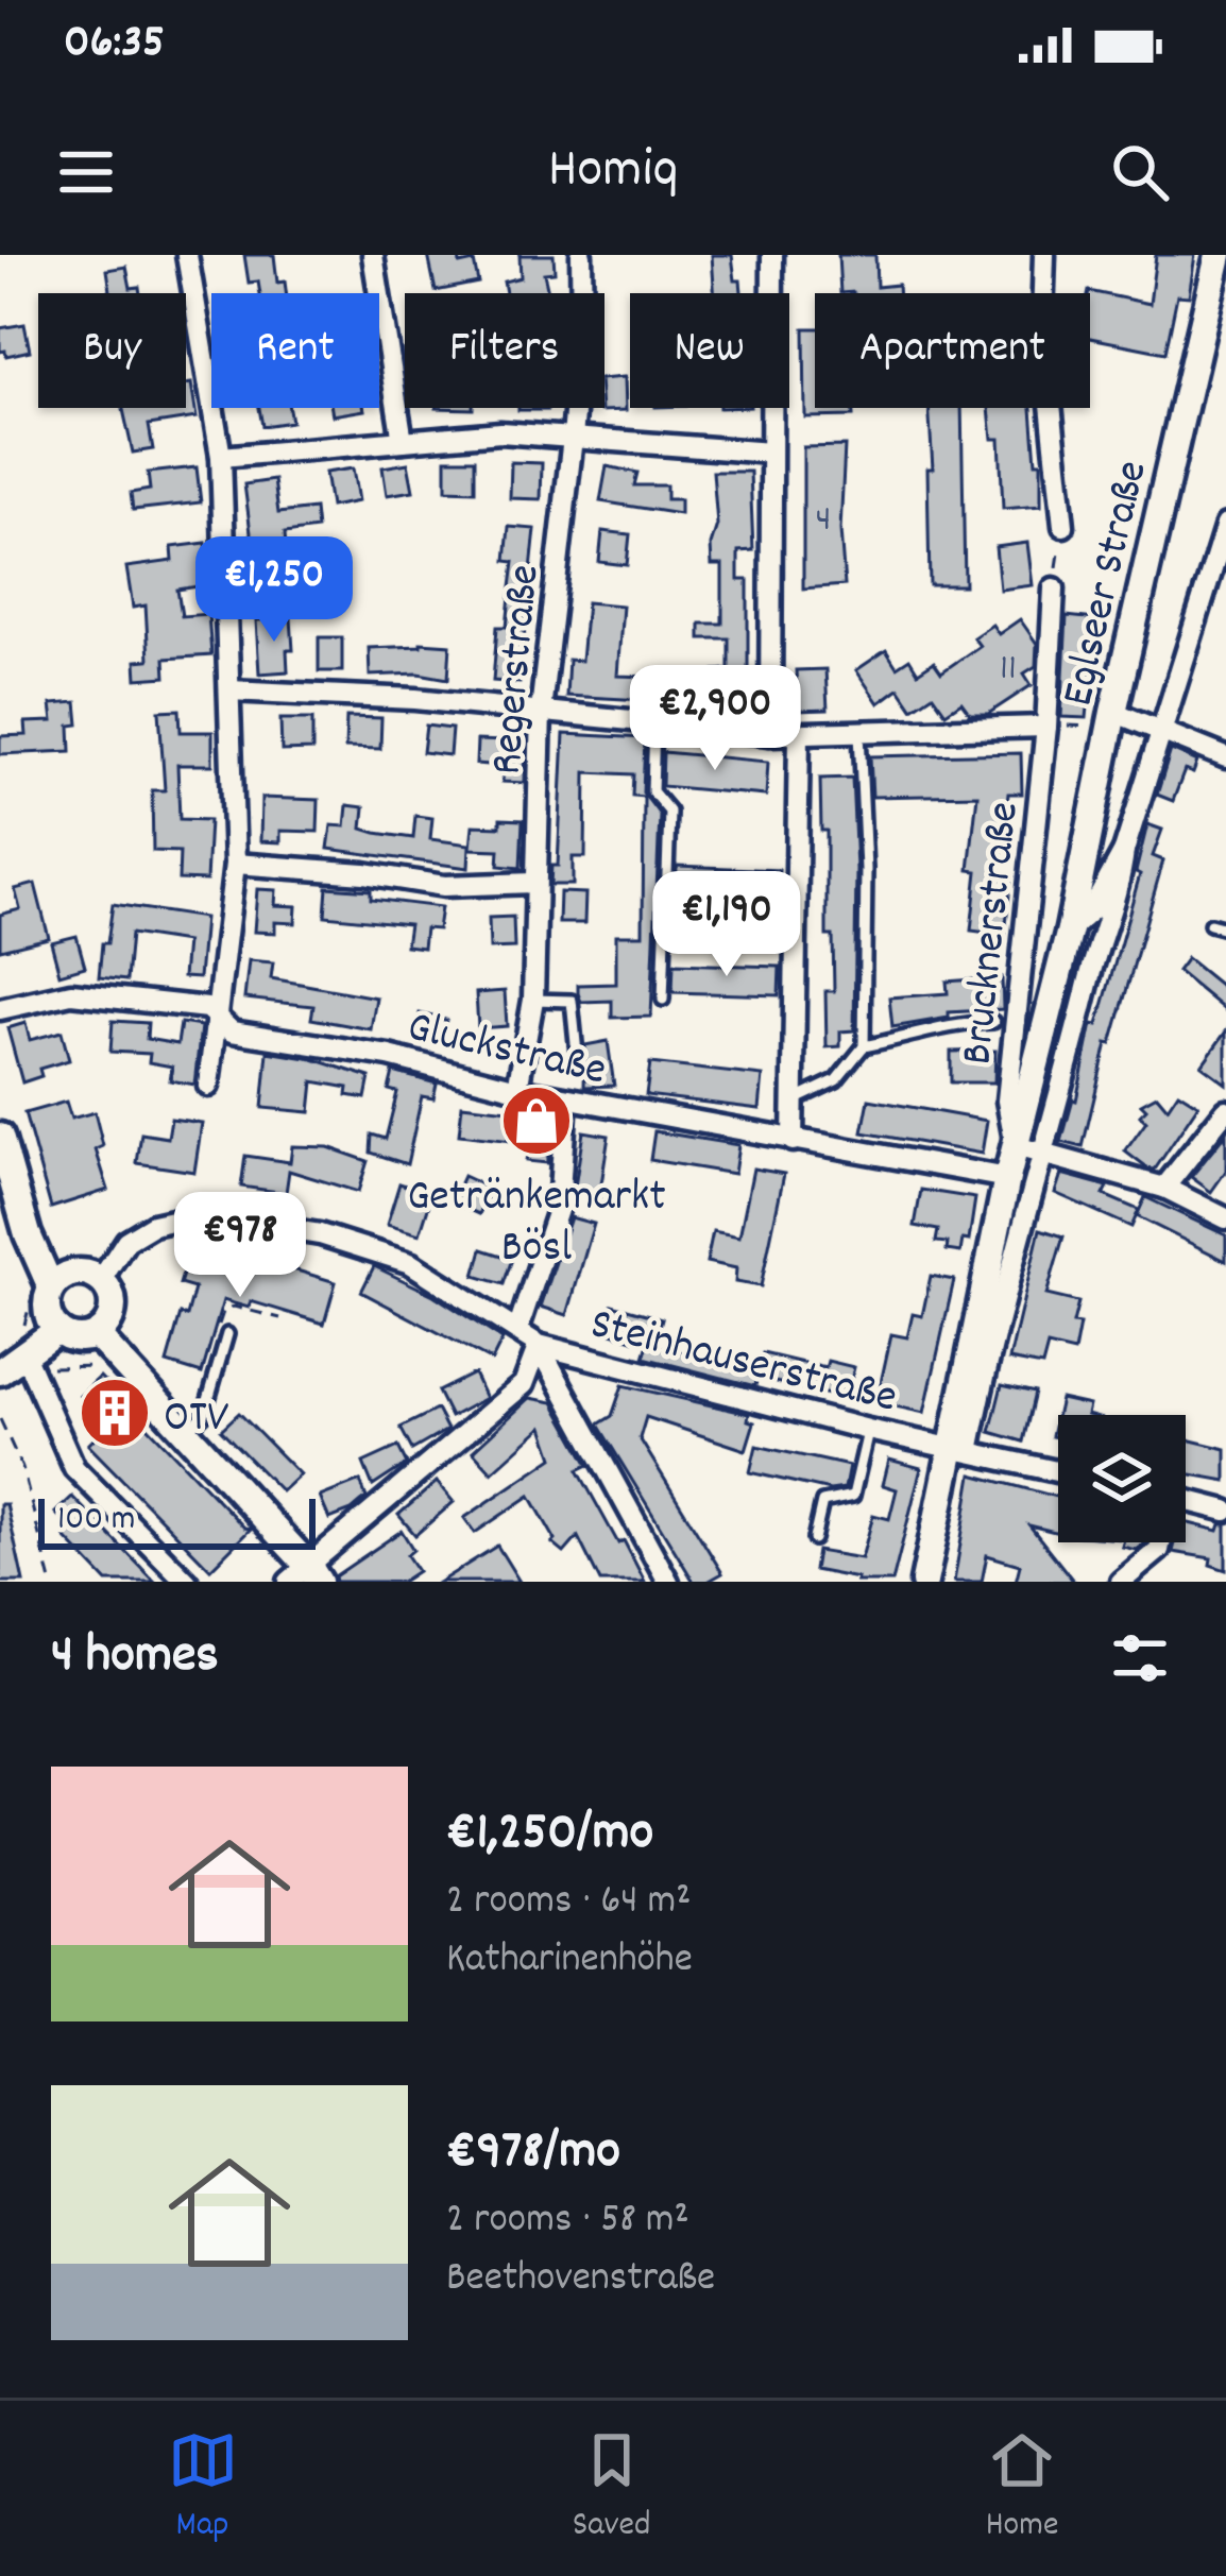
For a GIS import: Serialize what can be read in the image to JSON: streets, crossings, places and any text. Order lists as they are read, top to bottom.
{
  "streets": {
    "street": [
      "Eglseer Straße",
      "Regerstraße",
      "Brucknerstraße",
      "Gluckstraße",
      "Steinhauserstraße"
    ]
  },
  "crossings": [
    ["Eglseer Straße", "Brucknerstraße"],
    ["Eglseer Straße", "Gluckstraße"],
    ["Eglseer Straße", "Steinhauserstraße"],
    ["Regerstraße", "Gluckstraße"]
  ],
  "places": {
    "shop": ["Getränkemarkt Bösl"],
    "building": ["OTV"]
  },
  "house_numbers": ["4", "11"],
  "scale_bar": "100 m",
  "page": {
    "status": "06:35",
    "header": "Homiq",
    "chip": [
      "Buy",
      "Rent",
      "Filters",
      "New",
      "Apartment"
    ],
    "price": [
      "€1,250",
      "€2,900",
      "€1,190",
      "€978"
    ],
    "scale": "100 m",
    "heading": "4 homes",
    "list": [
      {
        "name": "€1,250/mo",
        "note": "2 rooms · 64 m² · Katharinenhöhe"
      },
      {
        "name": "€978/mo",
        "note": "2 rooms · 58 m² · Beethovenstraße"
      }
    ],
    "tabs": ["Map", "Saved", "Home"]
  }
}
